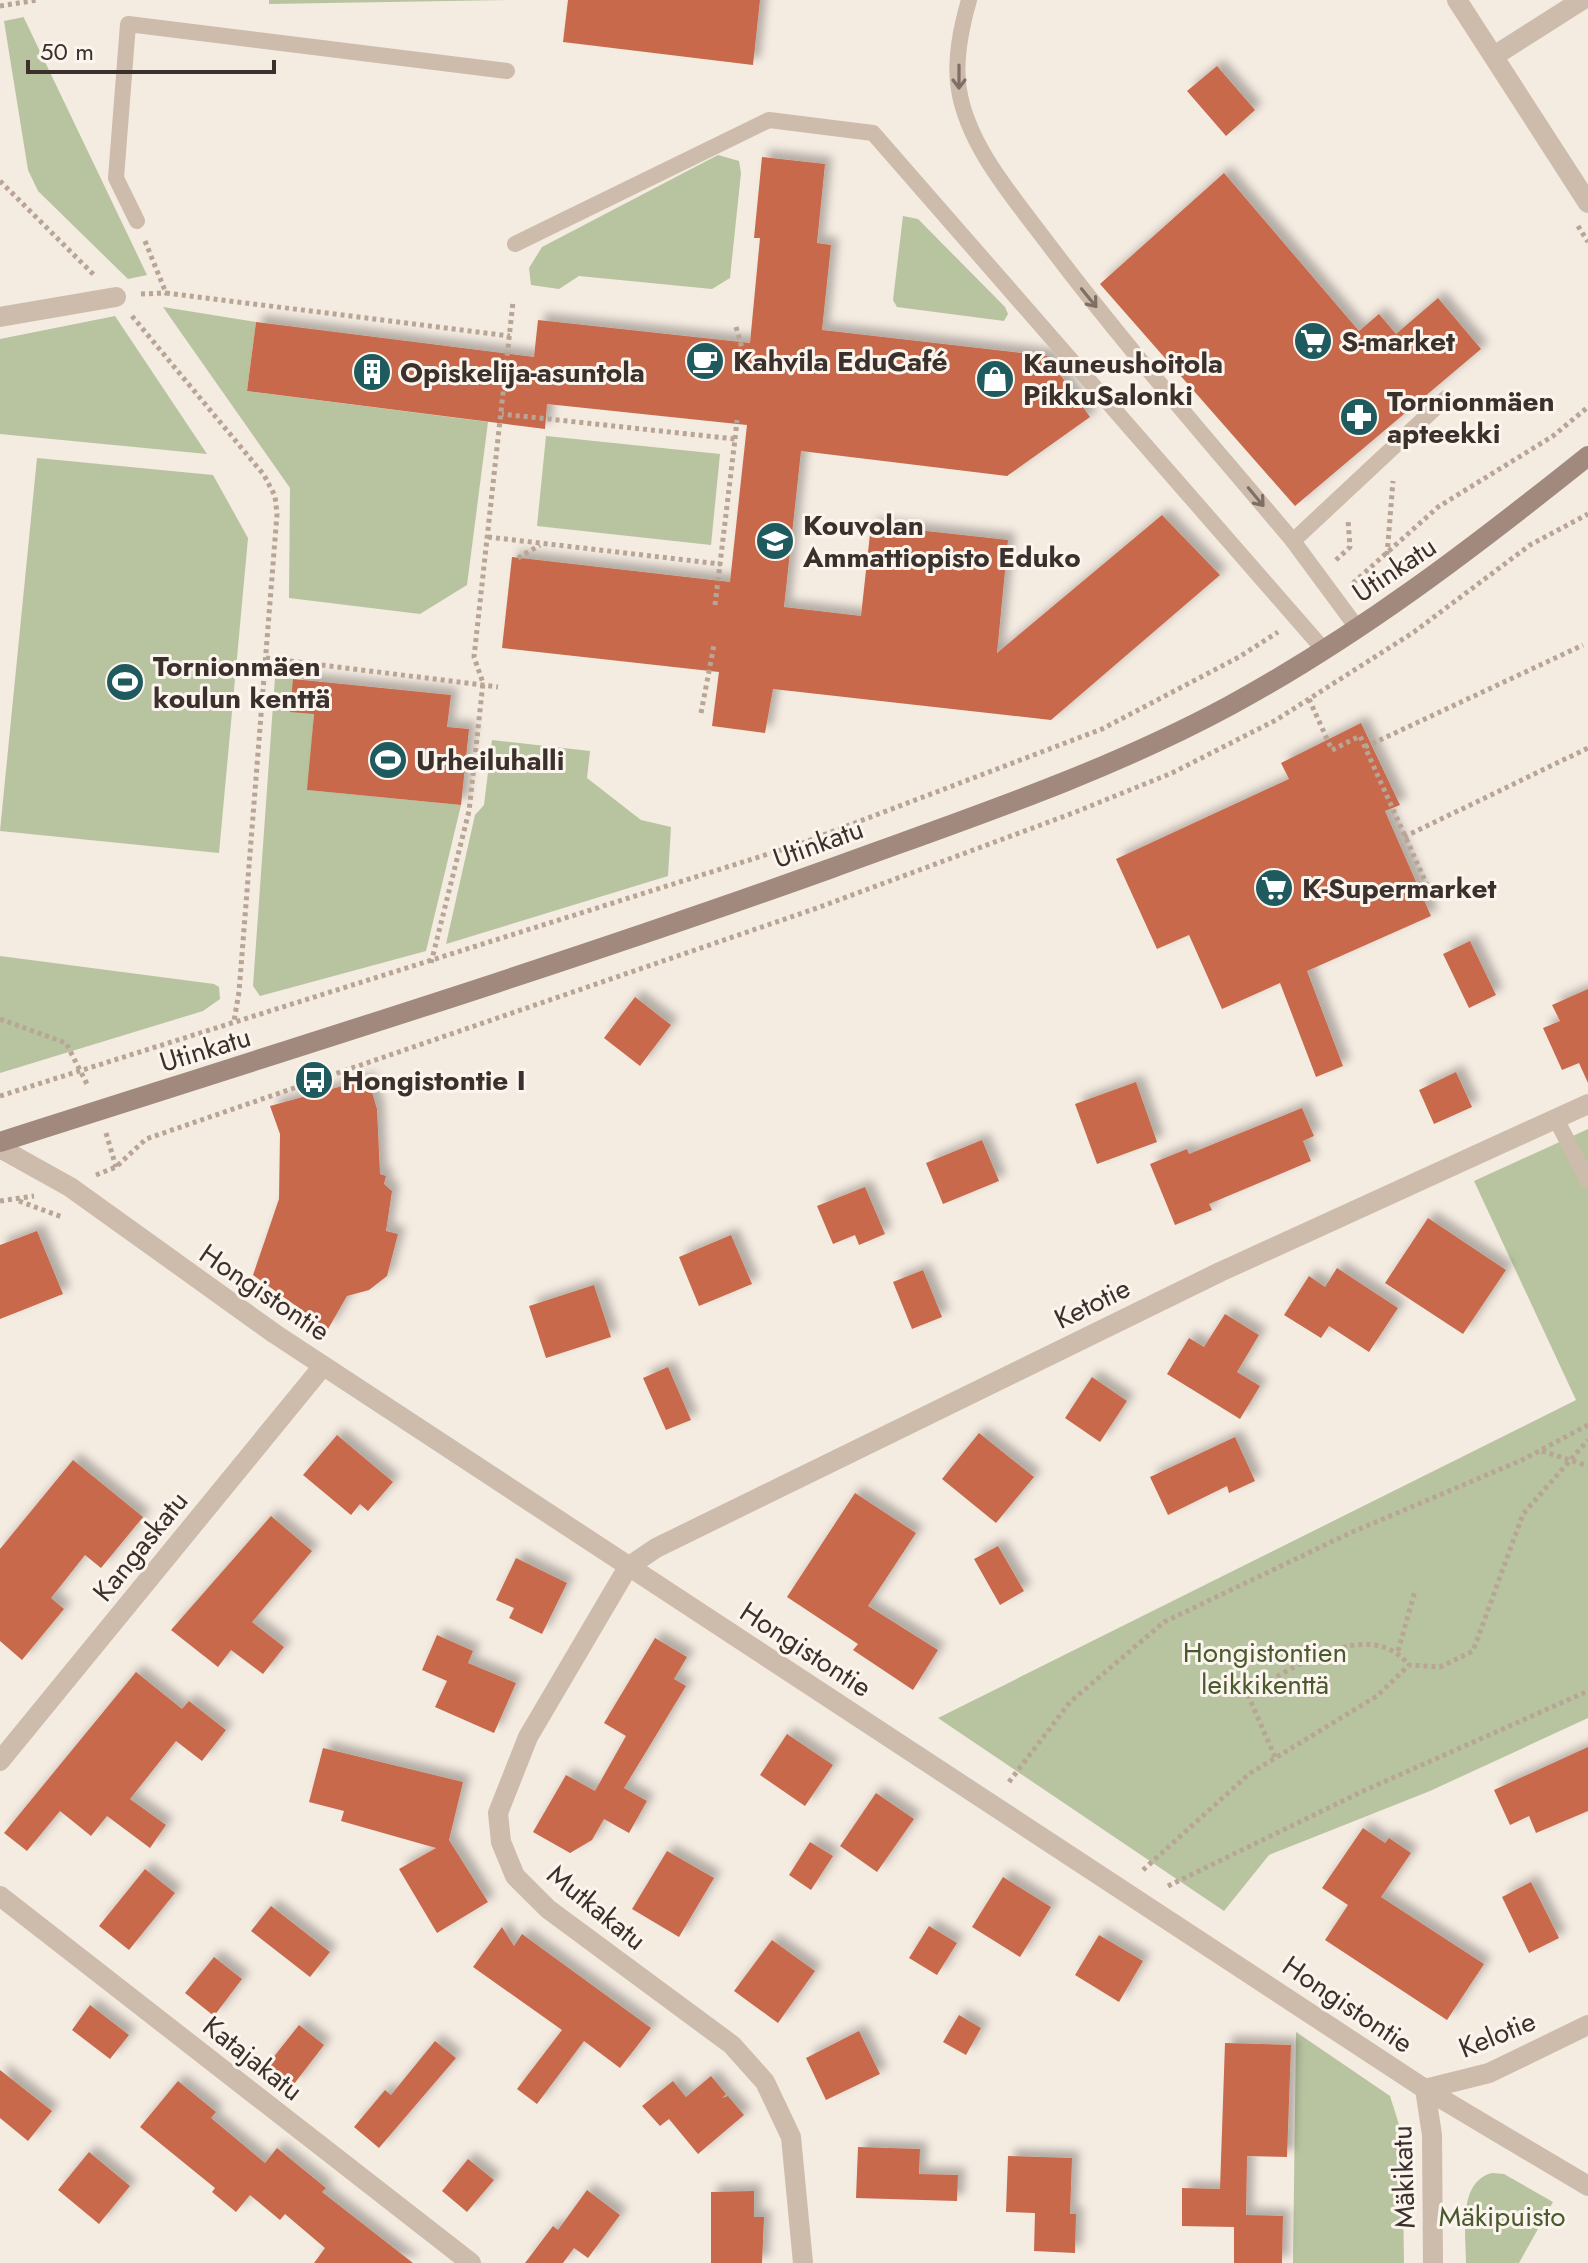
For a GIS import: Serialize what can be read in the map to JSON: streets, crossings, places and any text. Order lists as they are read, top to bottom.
{
  "streets": {
    "street": [
      "Utinkatu",
      "Hongistontie",
      "Ketotie",
      "Kangaskatu",
      "Mutkakatu",
      "Kelotie",
      "Katajakatu",
      "Mäkikatu"
    ]
  },
  "crossings": [
    ["Utinkatu", "Hongistontie"],
    ["Hongistontie", "Ketotie"],
    ["Hongistontie", "Kangaskatu"],
    ["Hongistontie", "Mutkakatu"],
    ["Hongistontie", "Kelotie"],
    ["Hongistontie", "Mäkikatu"],
    ["Ketotie", "Mutkakatu"],
    ["Kelotie", "Mäkikatu"]
  ],
  "parks": ["Hongistontien leikkikenttä", "Mäkipuisto"],
  "places": {
    "supermarket": ["S-market", "K-Supermarket"],
    "cafe": ["Kahvila EduCafé"],
    "building": ["Opiskelija-asuntola"],
    "shop": ["Kauneushoitola PikkuSalonki"],
    "pharmacy": ["Tornionmäen apteekki"],
    "school or university": ["Kouvolan Ammattiopisto Eduko"],
    "sports": ["Tornionmäen koulun kenttä", "Urheiluhalli"],
    "bus stop": ["Hongistontie I"]
  },
  "scale_bar": "50 m"
}
